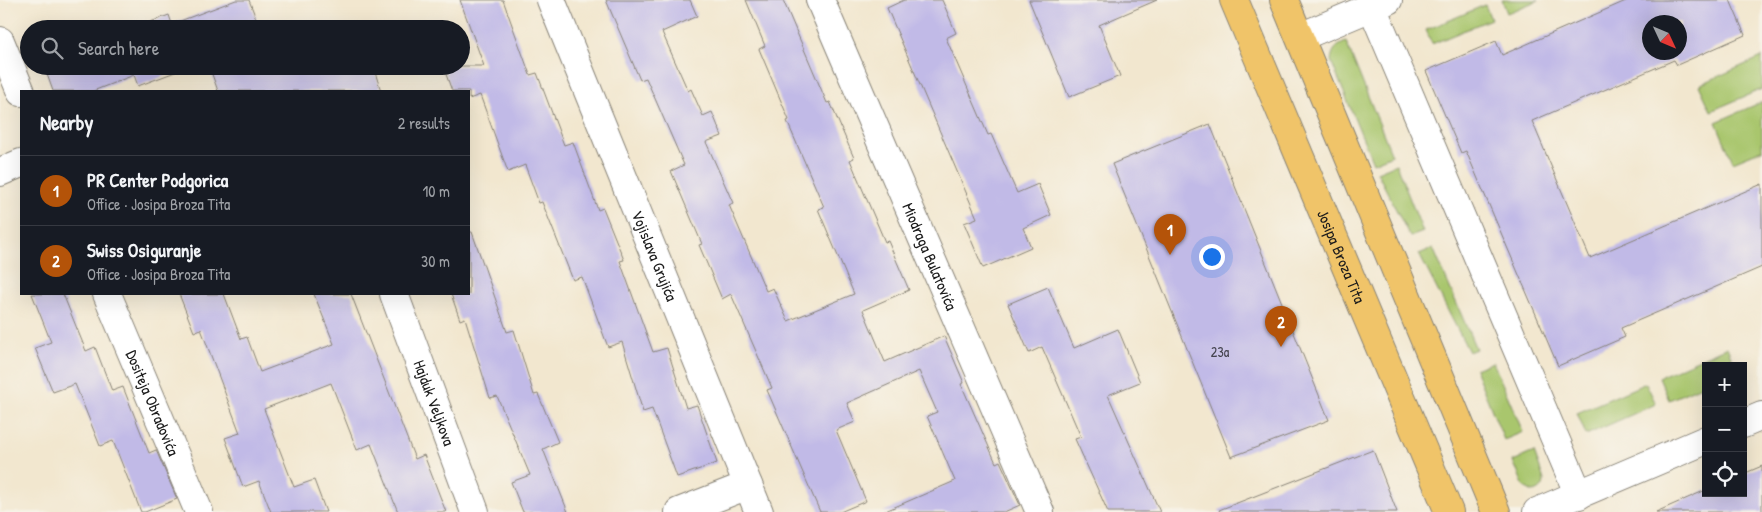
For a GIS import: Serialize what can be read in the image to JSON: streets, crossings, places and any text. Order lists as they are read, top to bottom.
{
  "streets": {
    "main road": ["Josipa Broza Tita"],
    "street": [
      "Vojislava Grujića",
      "Miodraga Bulatovića",
      "Dositeja Obradovića",
      "Hajduk Veljkova"
    ]
  },
  "house_numbers": ["23a"],
  "north": "bottom right",
  "page": {
    "search": "Search here",
    "heading": ["Nearby", "2 results"],
    "list": [
      {
        "mark": "1",
        "name": "PR Center Podgorica",
        "note": "Office · Josipa Broza Tita",
        "value": "10 m"
      },
      {
        "mark": "2",
        "name": "Swiss Osiguranje",
        "note": "Office · Josipa Broza Tita",
        "value": "30 m"
      }
    ],
    "pins": ["1", "2"],
    "map_buttons": ["+", "−"]
  }
}
